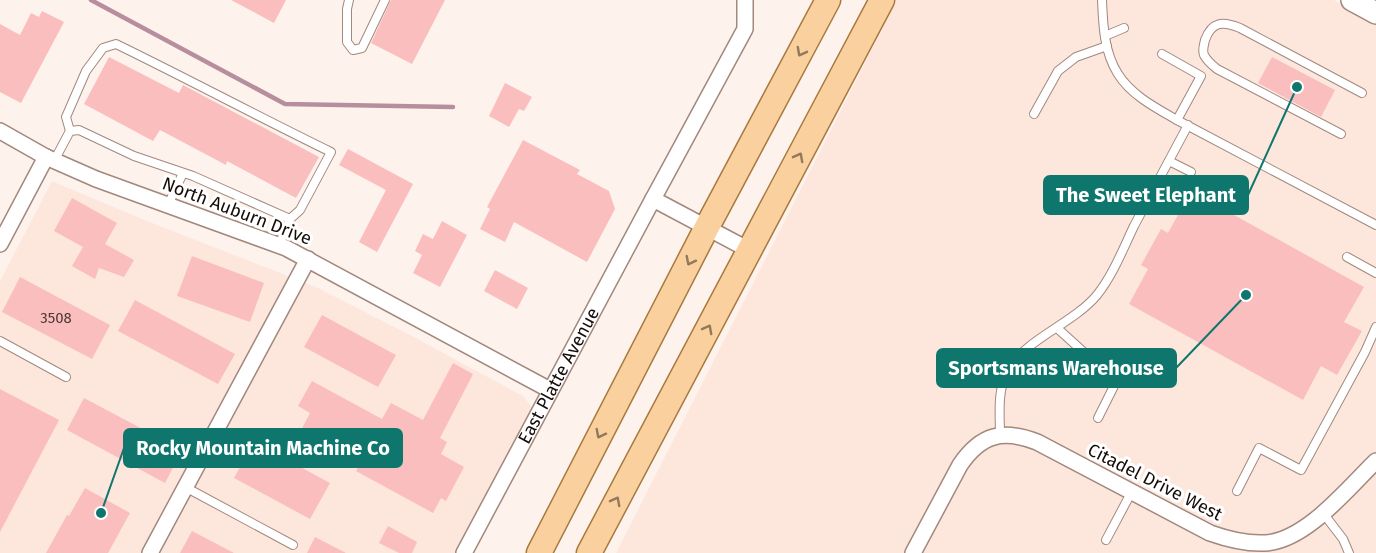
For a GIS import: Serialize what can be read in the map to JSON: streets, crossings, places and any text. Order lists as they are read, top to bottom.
{
  "streets": {
    "street": ["North Auburn Drive", "East Platte Avenue", "Citadel Drive West"]
  },
  "crossings": [
    ["North Auburn Drive", "East Platte Avenue"]
  ],
  "places": ["The Sweet Elephant", "Sportsmans Warehouse", "Rocky Mountain Machine Co"],
  "house_numbers": ["3508"]
}
